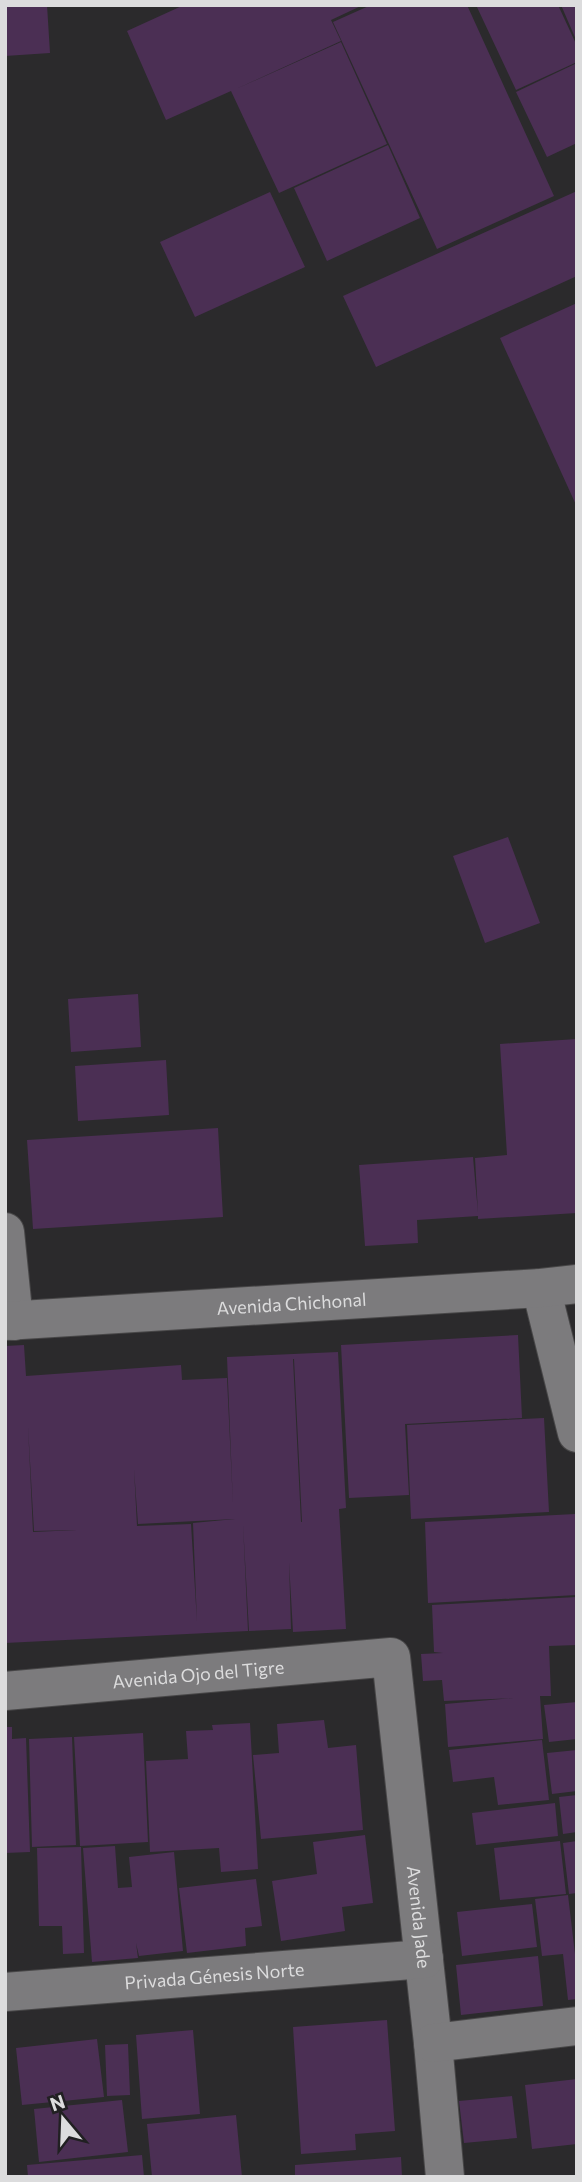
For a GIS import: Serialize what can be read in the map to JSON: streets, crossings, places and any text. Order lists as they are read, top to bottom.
{
  "streets": {
    "street": [
      "Avenida Chichonal",
      "Avenida Ojo del Tigre",
      "Avenida Jade",
      "Privada Génesis Norte"
    ]
  },
  "crossings": [
    ["Avenida Ojo del Tigre", "Avenida Jade"],
    ["Avenida Jade", "Privada Génesis Norte"]
  ],
  "north": "top"
}
